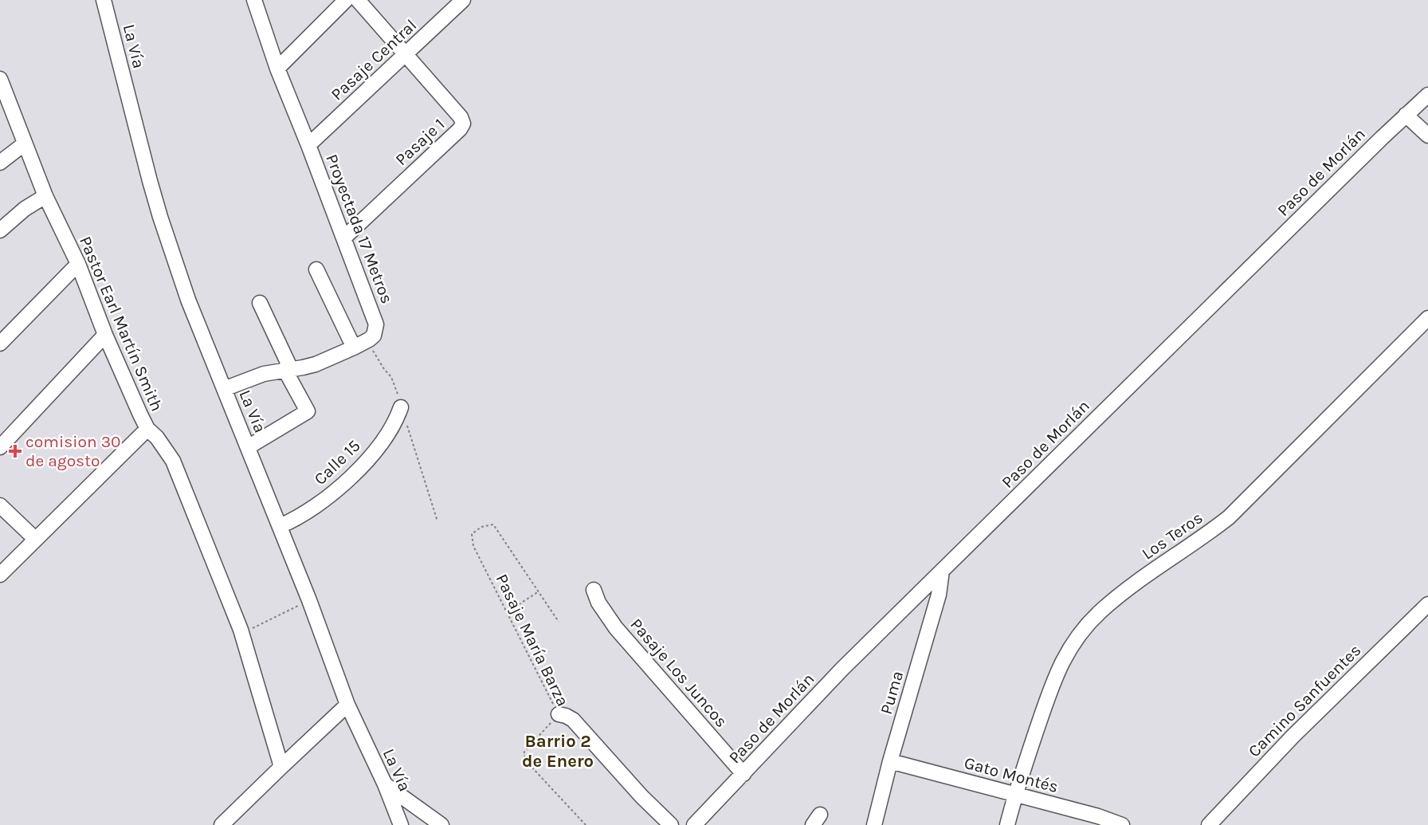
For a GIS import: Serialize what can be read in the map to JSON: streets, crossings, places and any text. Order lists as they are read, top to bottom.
{
  "streets": {
    "street": [
      "La Vía",
      "Pasaje Central",
      "Pasaje 1",
      "Paso de Morlán",
      "Proyectada 17 Metros",
      "Pastor Earl Martín Smith",
      "Calle 15",
      "Los Teros",
      "Pasaje Los Juncos",
      "Puma",
      "Camino Sanfuentes",
      "Gato Montés"
    ],
    "path": ["Pasaje María Barza"]
  },
  "crossings": [
    ["La Vía", "Calle 15"],
    ["Pasaje Central", "Pasaje 1"],
    ["Pasaje Central", "Proyectada 17 Metros"],
    ["Pasaje 1", "Proyectada 17 Metros"],
    ["Paso de Morlán", "Pasaje Los Juncos"],
    ["Paso de Morlán", "Puma"],
    ["Los Teros", "Gato Montés"],
    ["Puma", "Gato Montés"]
  ],
  "districts": ["Barrio 2 de Enero"],
  "places": {
    "health": ["comision 30 de agosto"]
  }
}
